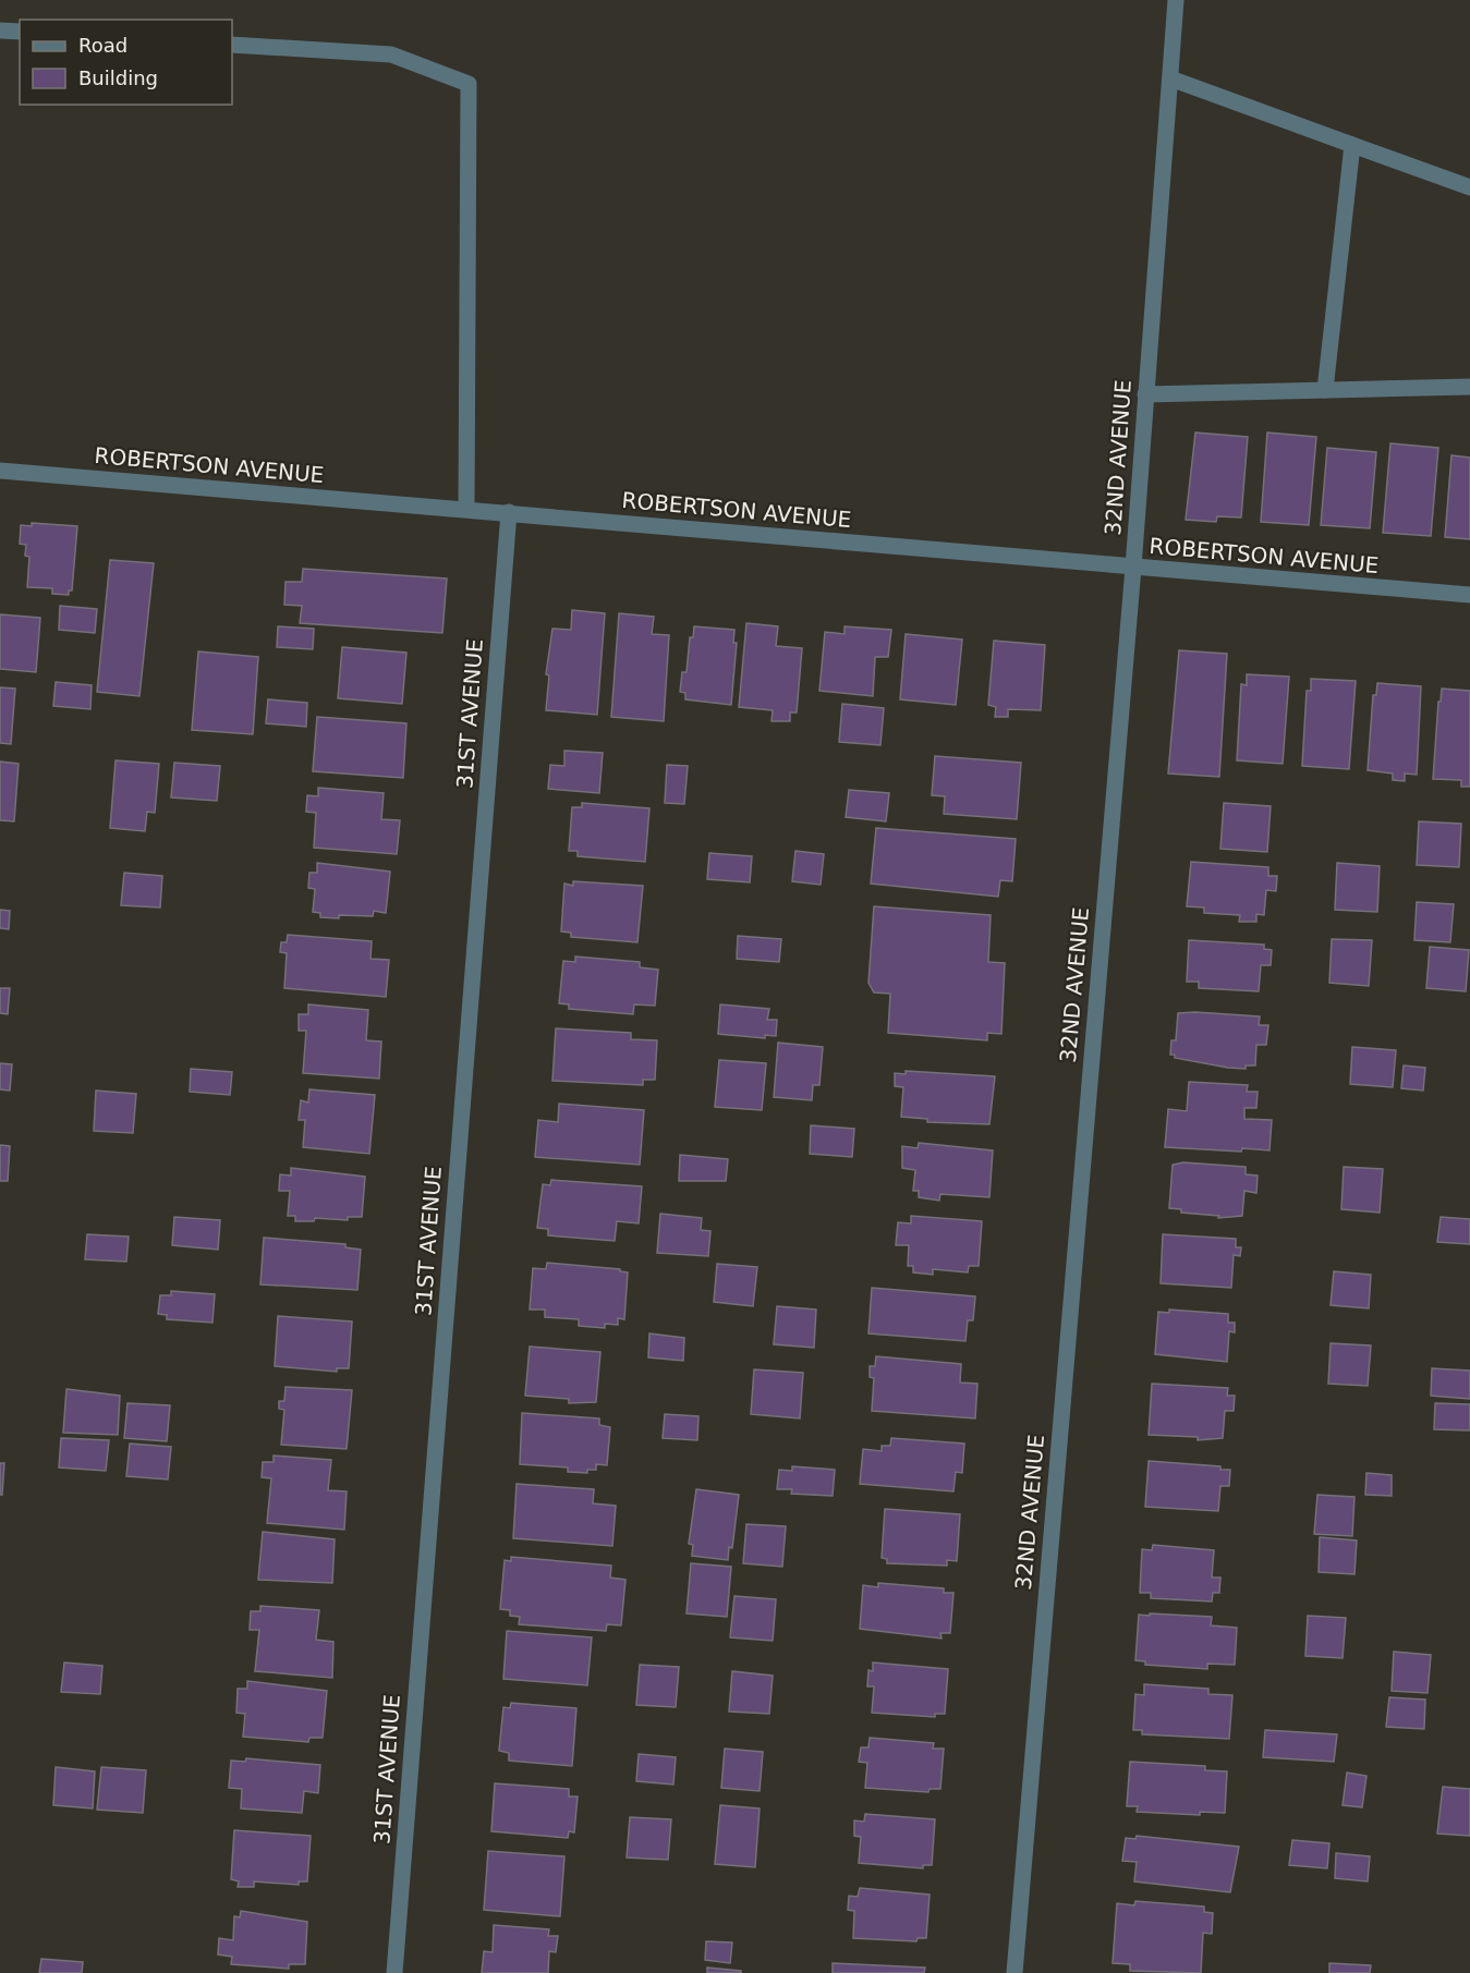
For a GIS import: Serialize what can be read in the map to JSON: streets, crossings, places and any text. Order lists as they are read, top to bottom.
{
  "streets": {
    "street": ["32ND AVENUE", "ROBERTSON AVENUE", "31ST AVENUE"]
  },
  "crossings": [
    ["32ND AVENUE", "ROBERTSON AVENUE"],
    ["ROBERTSON AVENUE", "31ST AVENUE"]
  ],
  "legend": ["Road", "Building"]
}
